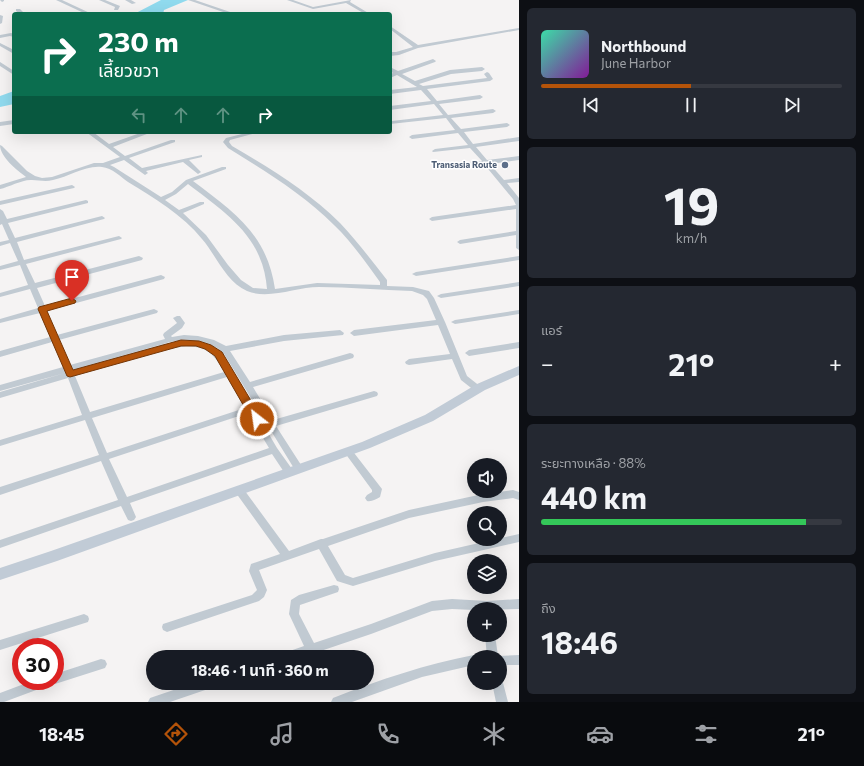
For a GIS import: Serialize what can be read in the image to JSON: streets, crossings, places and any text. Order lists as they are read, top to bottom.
{
  "places": ["Transasia Route"],
  "page": {
    "turn": ["230 m", "เลี้ยวขวา"],
    "song": ["Northbound", "June Harbor"],
    "tile": [
      ["19", "km/h"],
      "แอร์",
      ["ระยะทางเหลือ · 88%", "440 km"],
      ["ถึง", "18:46"]
    ],
    "heat": ["−", "21°", "+"],
    "map_buttons": ["+", "−"],
    "limit": "30",
    "trip": "18:46 · 1 นาที · 360 m",
    "tabs": ["18:45", "21°"]
  }
}
